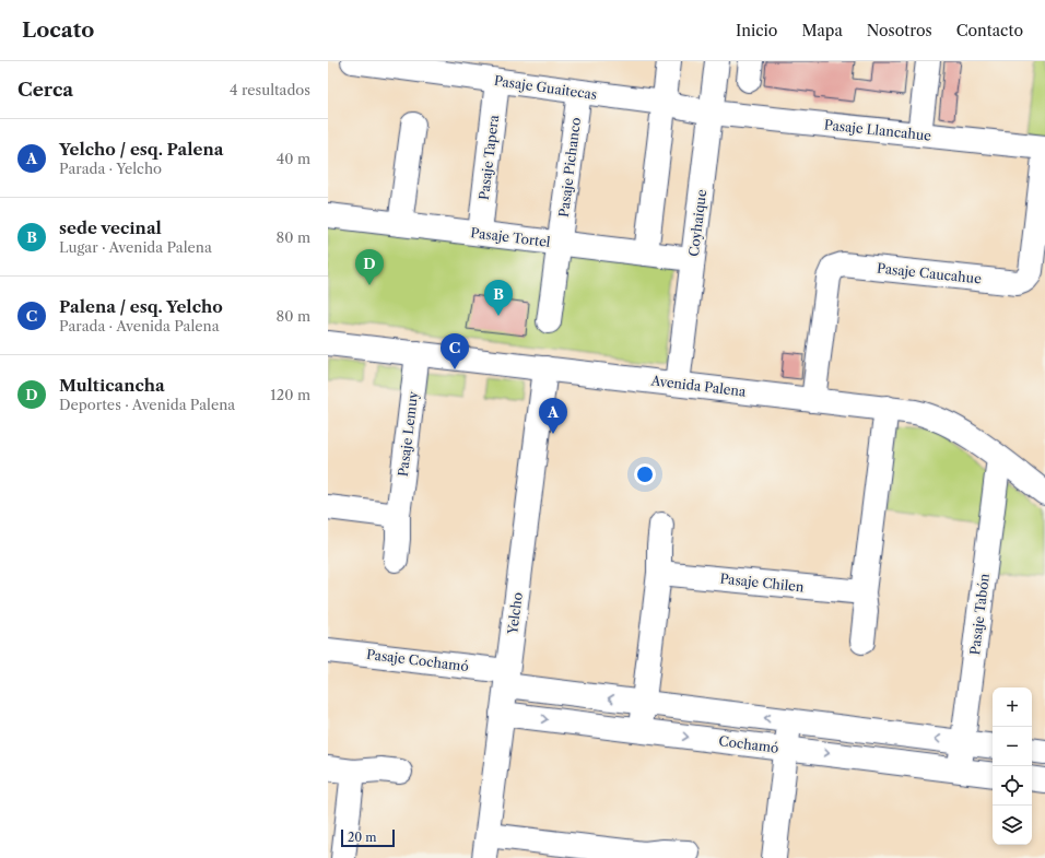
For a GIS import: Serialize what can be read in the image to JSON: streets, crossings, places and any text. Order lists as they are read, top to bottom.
{
  "streets": {
    "street": [
      "Pasaje Guaitecas",
      "Pasaje Llancahue",
      "Pasaje Tapera",
      "Pasaje Pichanco",
      "Coyhaique",
      "Pasaje Tortel",
      "Pasaje Caucahue",
      "Avenida Palena",
      "Pasaje Lemuy",
      "Pasaje Chilen",
      "Yelcho",
      "Pasaje Tabón",
      "Pasaje Cochamó",
      "Cochamó"
    ]
  },
  "crossings": [
    ["Pasaje Guaitecas", "Pasaje Llancahue"],
    ["Pasaje Guaitecas", "Pasaje Tapera"],
    ["Pasaje Guaitecas", "Pasaje Pichanco"],
    ["Pasaje Guaitecas", "Coyhaique"],
    ["Pasaje Llancahue", "Coyhaique"],
    ["Pasaje Llancahue", "Pasaje Caucahue"],
    ["Pasaje Tapera", "Pasaje Tortel"],
    ["Pasaje Pichanco", "Pasaje Tortel"],
    ["Coyhaique", "Pasaje Tortel"],
    ["Coyhaique", "Avenida Palena"],
    ["Pasaje Caucahue", "Avenida Palena"],
    ["Avenida Palena", "Pasaje Lemuy"],
    ["Avenida Palena", "Yelcho"],
    ["Avenida Palena", "Pasaje Tabón"],
    ["Yelcho", "Pasaje Cochamó"],
    ["Yelcho", "Cochamó"],
    ["Pasaje Tabón", "Cochamó"]
  ],
  "scale_bar": "20 m",
  "page": {
    "header": "Locato",
    "nav": [
      "Inicio",
      "Mapa",
      "Nosotros",
      "Contacto"
    ],
    "heading": ["Cerca", "4 resultados"],
    "list": [
      {
        "mark": "A",
        "name": "Yelcho / esq. Palena",
        "note": "Parada · Yelcho",
        "value": "40 m"
      },
      {
        "mark": "B",
        "name": "sede vecinal",
        "note": "Lugar · Avenida Palena",
        "value": "80 m"
      },
      {
        "mark": "C",
        "name": "Palena / esq. Yelcho",
        "note": "Parada · Avenida Palena",
        "value": "80 m"
      },
      {
        "mark": "D",
        "name": "Multicancha",
        "note": "Deportes · Avenida Palena",
        "value": "120 m"
      }
    ],
    "pins": [
      "D",
      "B",
      "C",
      "A"
    ],
    "map_buttons": ["+", "−"],
    "scale": "20 m"
  }
}
